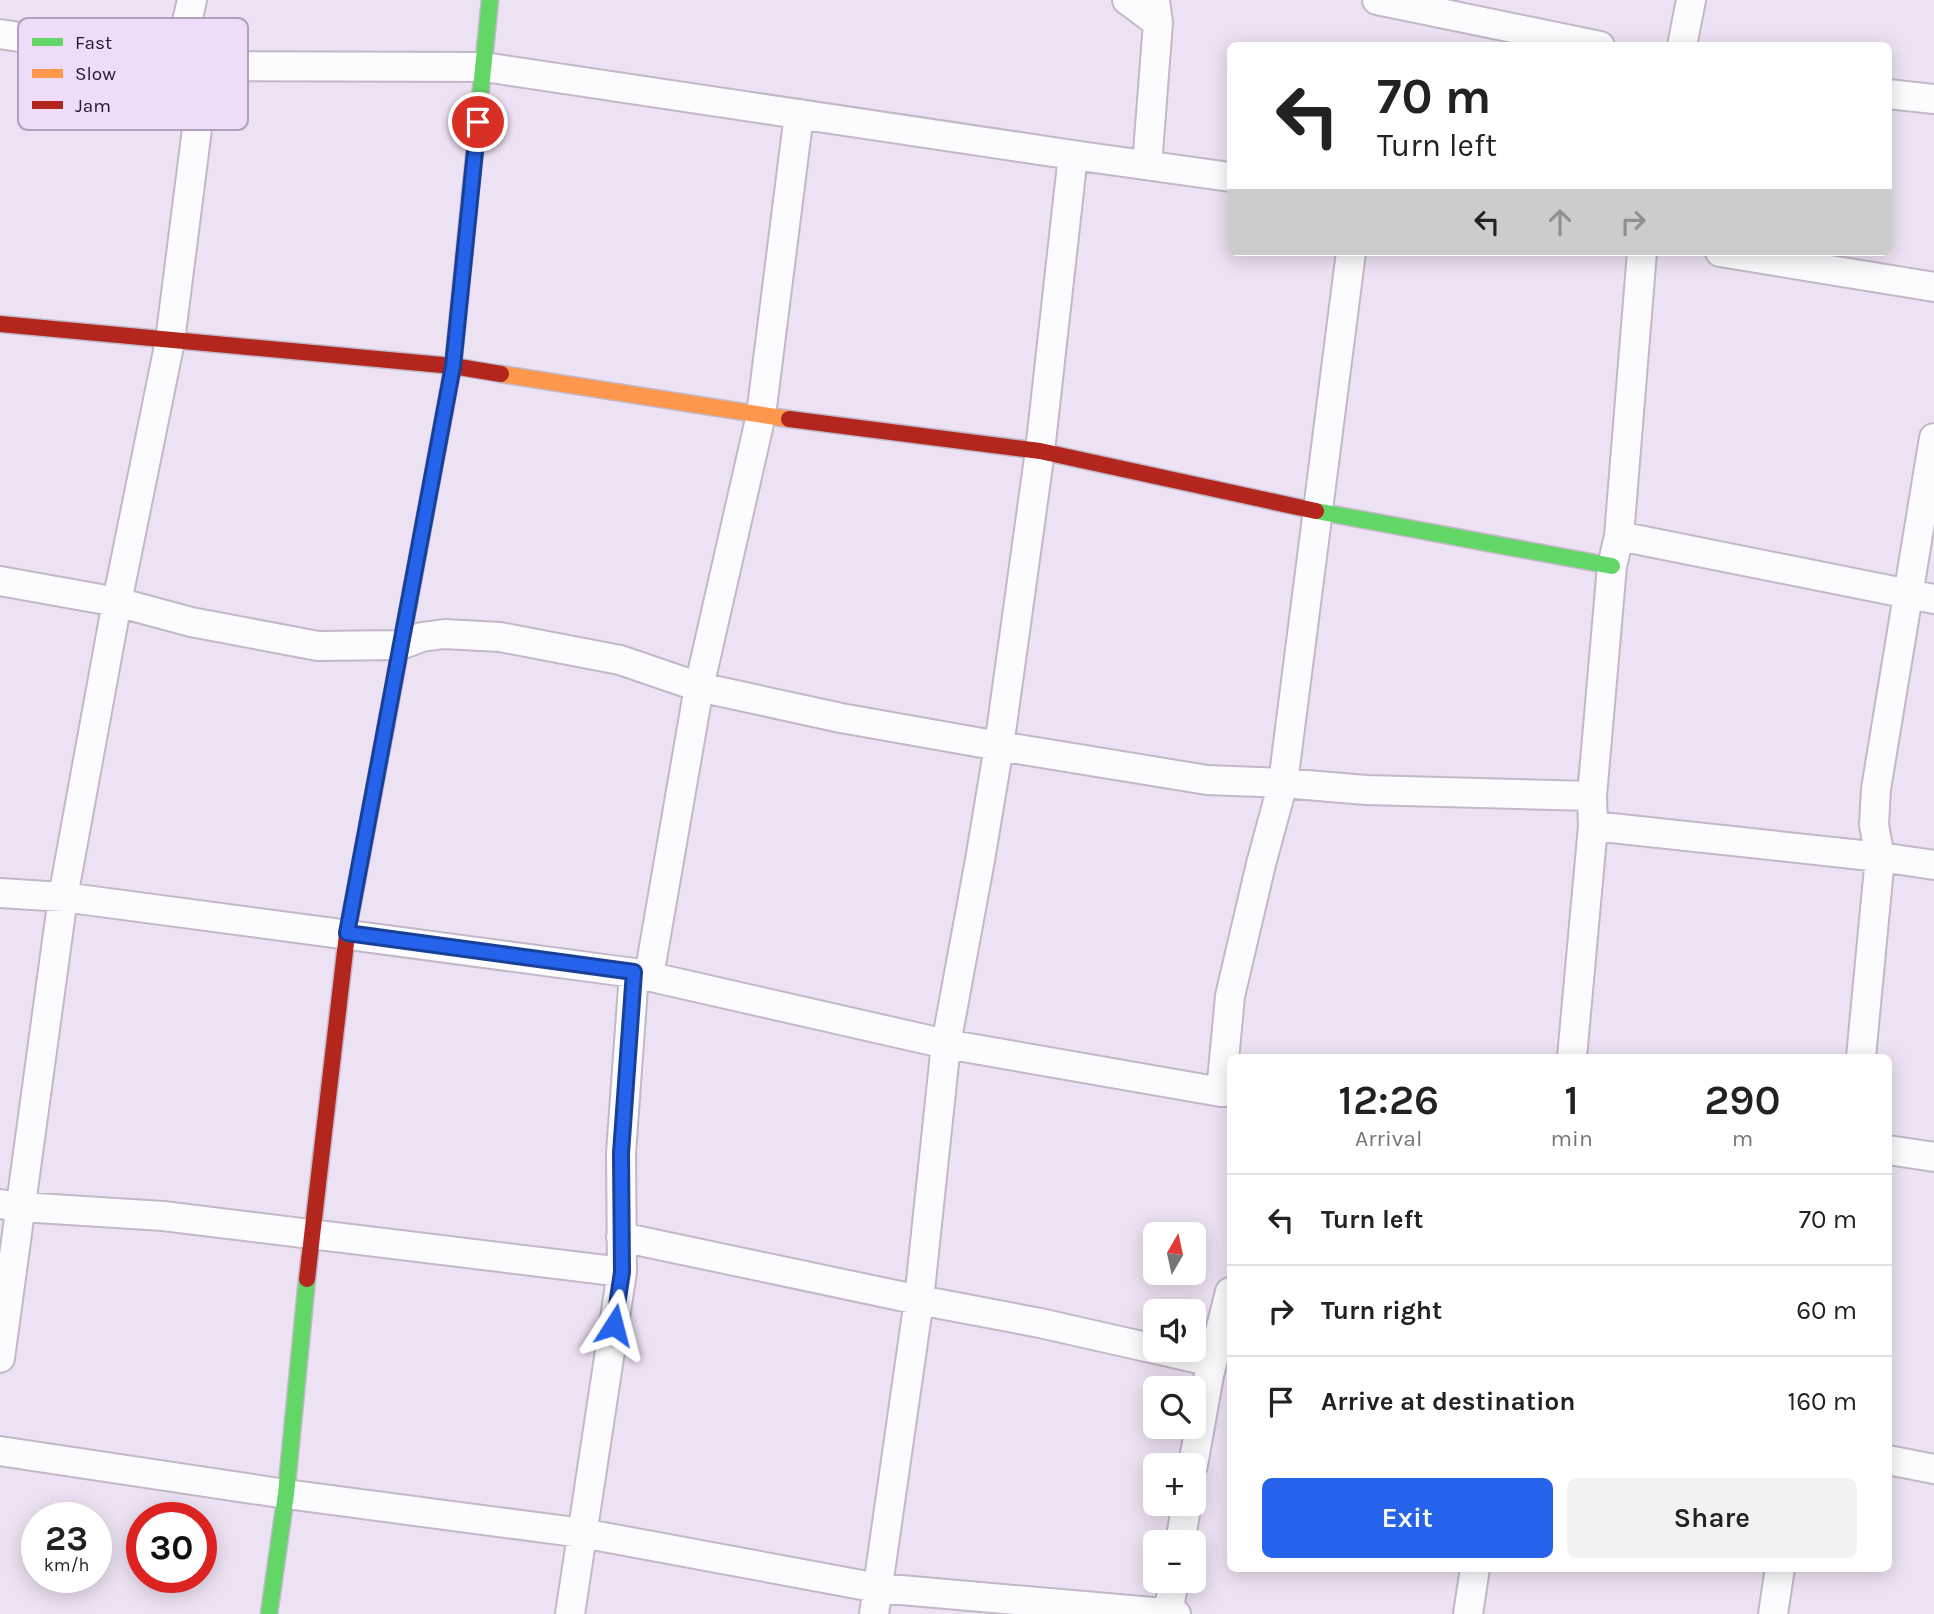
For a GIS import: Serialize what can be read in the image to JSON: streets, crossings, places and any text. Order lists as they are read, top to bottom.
{
  "legend": ["Fast", "Slow", "Jam"],
  "north": "top",
  "page": {
    "turn": ["70 m", "Turn left"],
    "eta": [
      "12:26",
      "Arrival",
      "1",
      "min",
      "290",
      "m"
    ],
    "list": [
      {
        "name": "Turn left",
        "value": "70 m"
      },
      {
        "name": "Turn right",
        "value": "60 m"
      },
      {
        "name": "Arrive at destination",
        "value": "160 m"
      }
    ],
    "map_buttons": ["+", "−"],
    "buttons": ["Exit", "Share"],
    "speed": "23 km/h",
    "limit": "30"
  }
}
